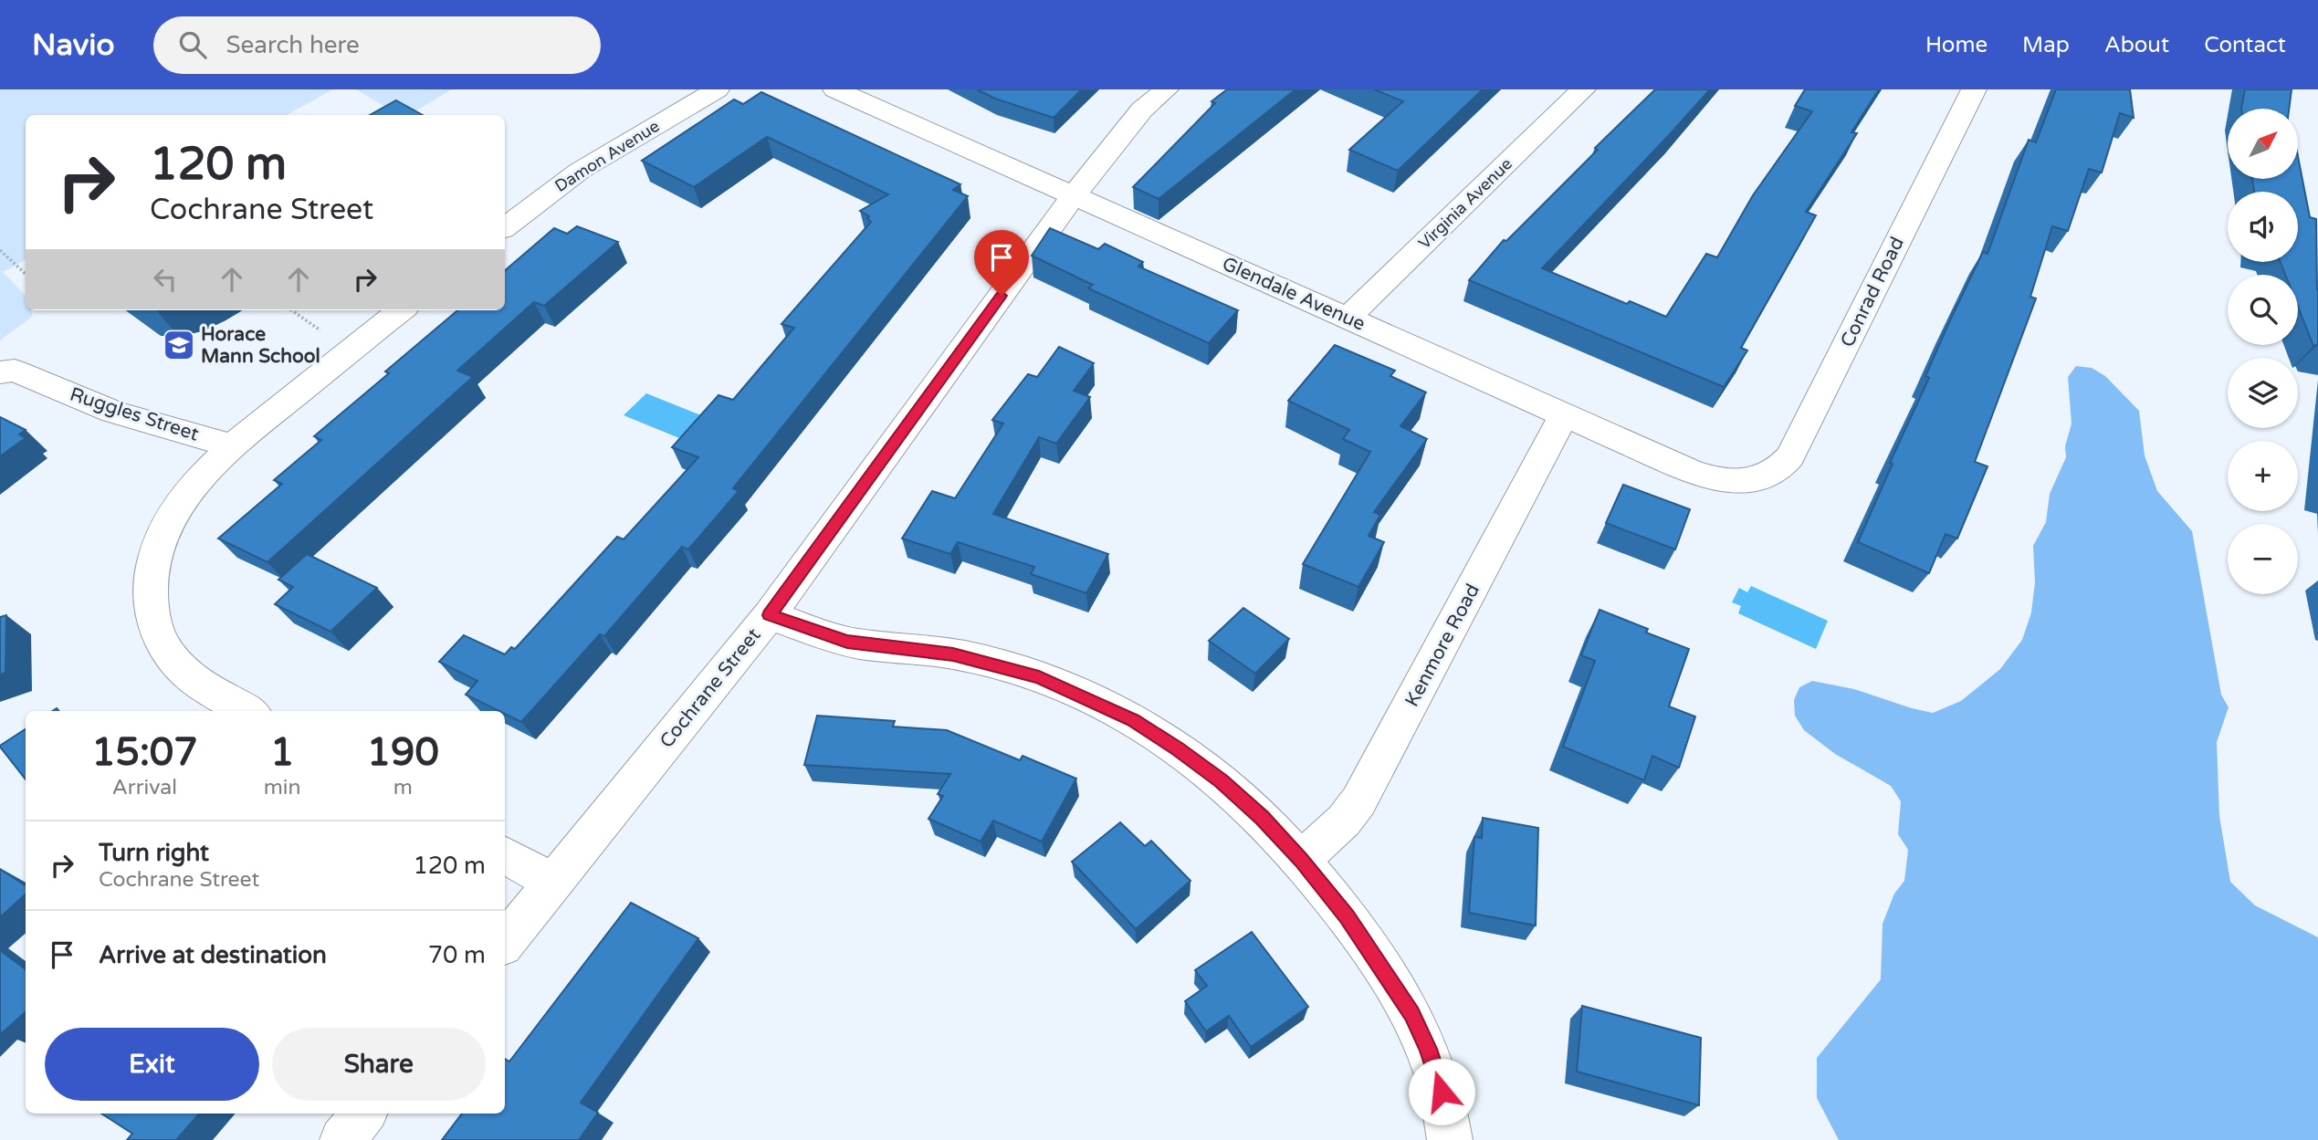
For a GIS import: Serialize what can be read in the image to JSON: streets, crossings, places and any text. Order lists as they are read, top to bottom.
{
  "streets": {
    "street": [
      "Damon Avenue",
      "Virginia Avenue",
      "Conrad Road",
      "Glendale Avenue",
      "Ruggles Street",
      "Kenmore Road",
      "Cochrane Street"
    ]
  },
  "crossings": [
    ["Virginia Avenue", "Glendale Avenue"],
    ["Conrad Road", "Glendale Avenue"],
    ["Glendale Avenue", "Kenmore Road"],
    ["Glendale Avenue", "Cochrane Street"]
  ],
  "places": {
    "school or university": ["Horace Mann School"]
  },
  "north": "top right",
  "page": {
    "header": "Navio",
    "search": "Search here",
    "nav": [
      "Home",
      "Map",
      "About",
      "Contact"
    ],
    "map_buttons": ["+", "−"],
    "turn": ["120 m", "Cochrane Street"],
    "eta": [
      "15:07",
      "Arrival",
      "1",
      "min",
      "190",
      "m"
    ],
    "list": [
      {
        "name": "Turn right",
        "note": "Cochrane Street",
        "value": "120 m"
      },
      {
        "name": "Arrive at destination",
        "value": "70 m"
      }
    ],
    "buttons": ["Exit", "Share"]
  }
}
